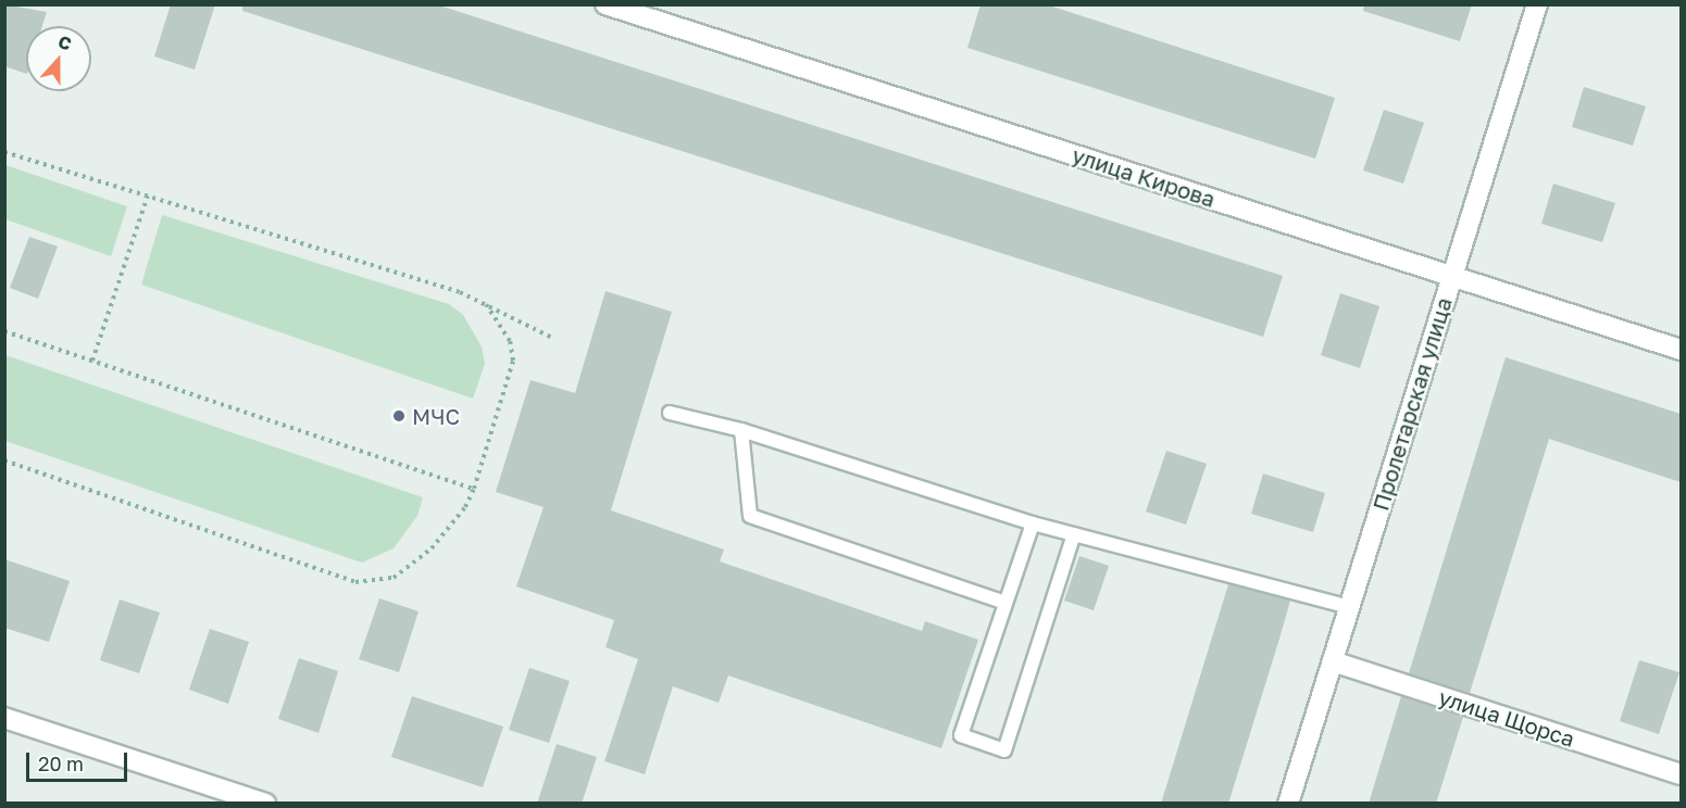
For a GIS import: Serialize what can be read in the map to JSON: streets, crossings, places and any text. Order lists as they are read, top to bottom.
{
  "streets": {
    "street": ["улица Кирова", "Пролетарская улица", "улица Щорса"]
  },
  "crossings": [
    ["улица Кирова", "Пролетарская улица"],
    ["Пролетарская улица", "улица Щорса"]
  ],
  "places": ["МЧС"],
  "scale_bar": "20 m",
  "north": "top"
}
